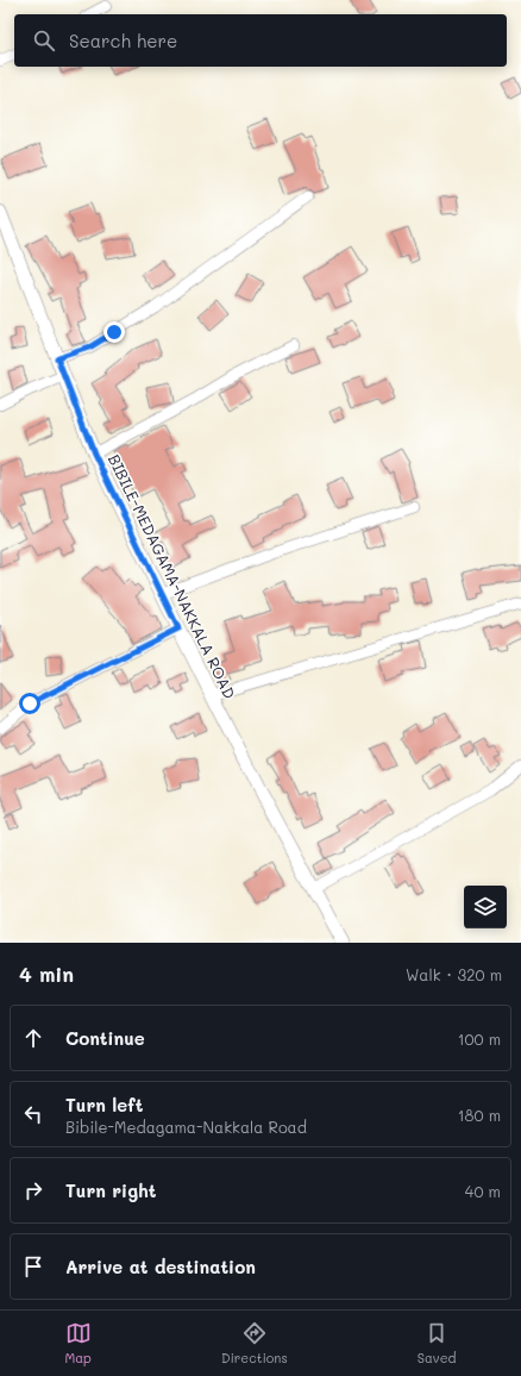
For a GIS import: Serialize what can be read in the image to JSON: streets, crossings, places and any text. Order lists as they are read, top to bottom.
{
  "streets": {
    "main road": ["BIBILE-MEDAGAMA-NAKKALA ROAD"]
  },
  "page": {
    "search": "Search here",
    "heading": ["4 min", "Walk · 320 m"],
    "list": [
      ["Continue", "100 m"],
      ["Turn left", "Bibile-Medagama-Nakkala Road", "180 m"],
      ["Turn right", "40 m"],
      "Arrive at destination"
    ],
    "nav": ["Map", "Directions", "Saved"]
  }
}
